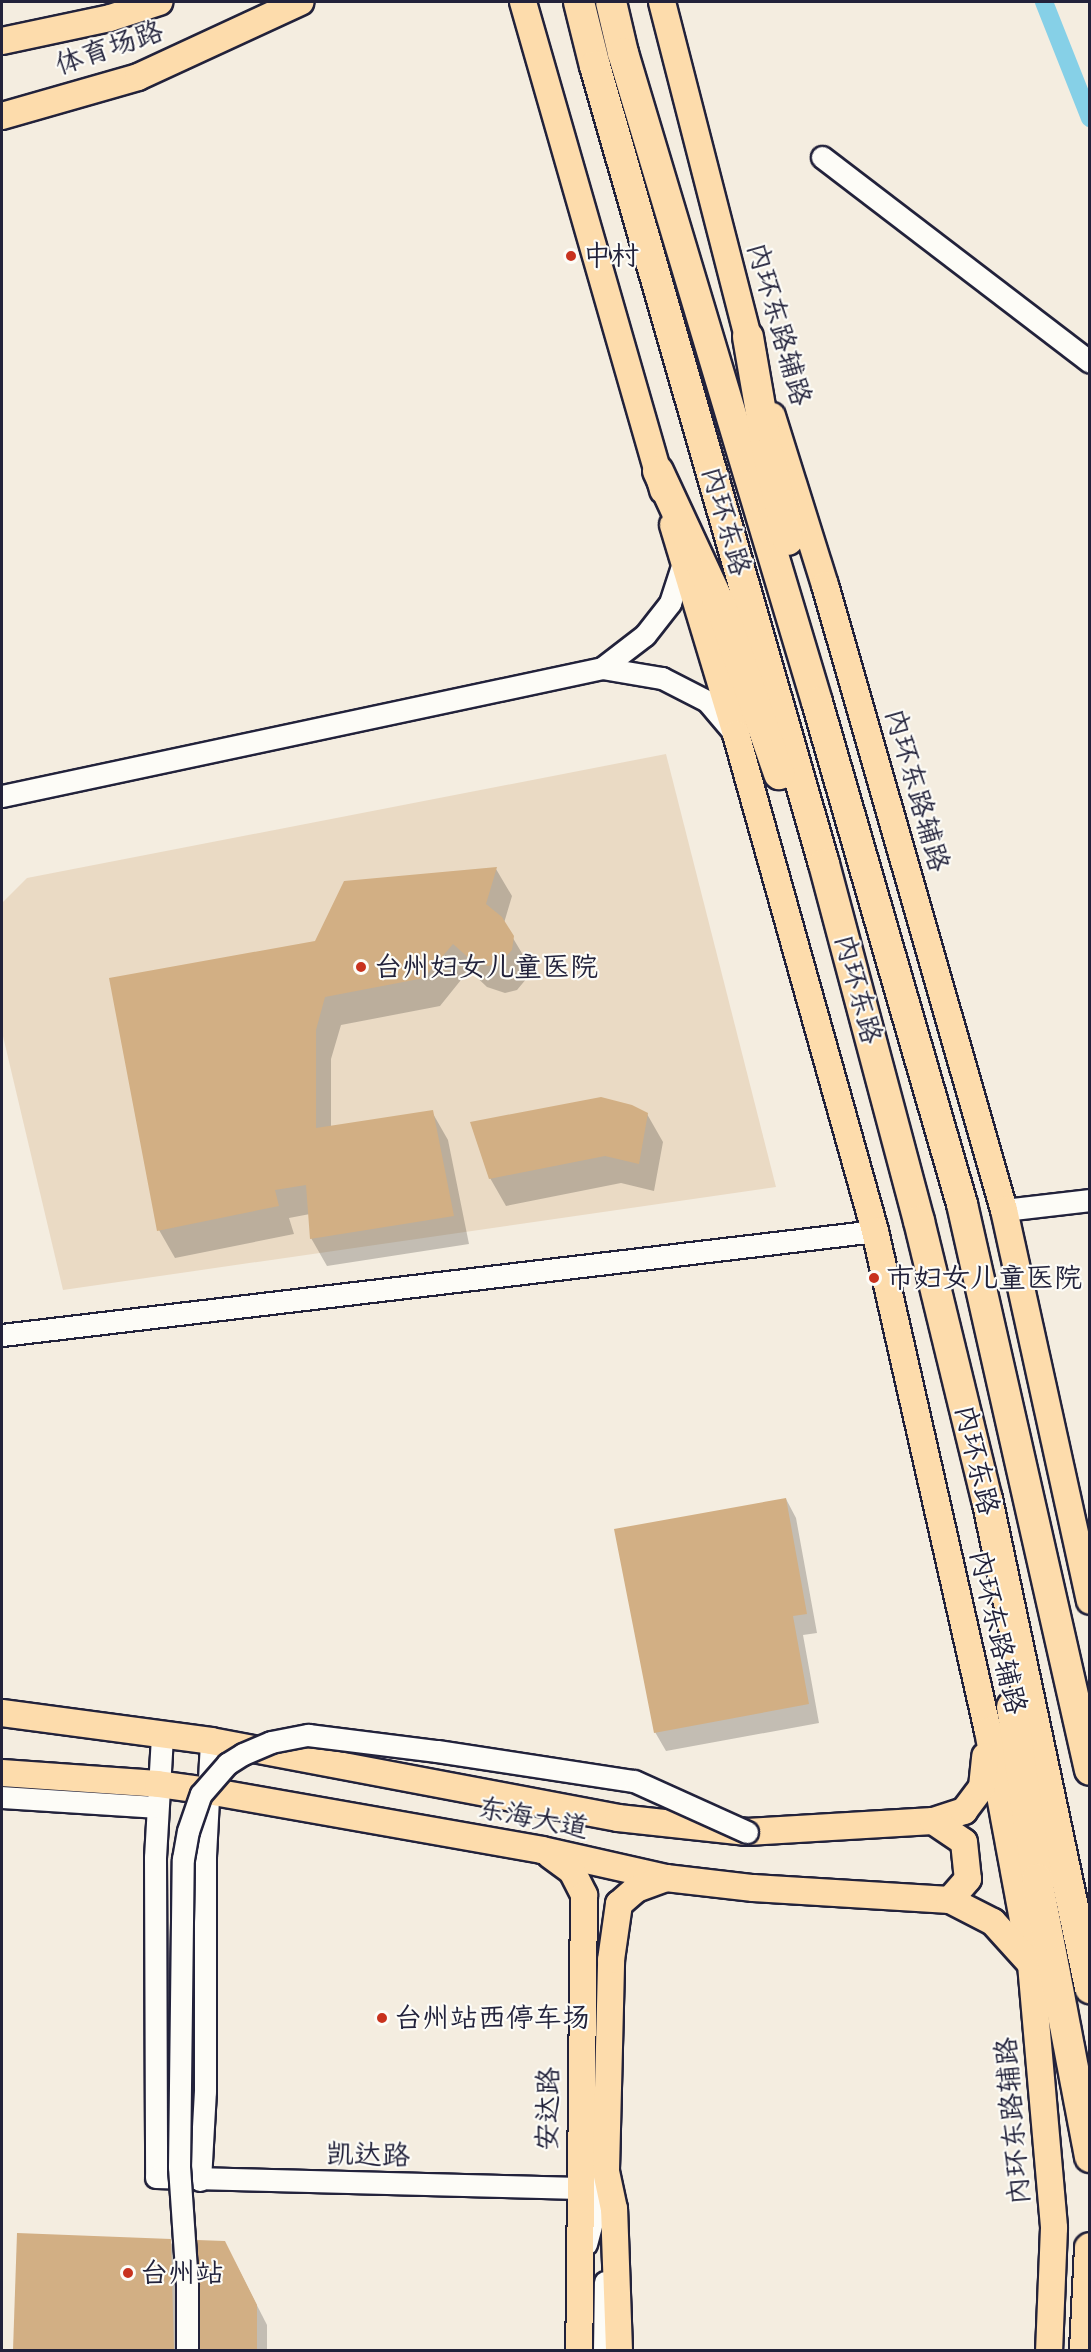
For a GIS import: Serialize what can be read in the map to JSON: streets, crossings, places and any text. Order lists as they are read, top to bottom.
{
  "streets": {
    "highway": ["内环东路"],
    "main road": [
      "体育场路",
      "内环东路辅路",
      "东海大道",
      "安达路"
    ],
    "street": ["凯达路"]
  },
  "crossings": [
    ["内环东路辅路", "东海大道"],
    ["东海大道", "安达路"],
    ["东海大道", "凯达路"],
    ["安达路", "凯达路"]
  ],
  "places": [
    "中村",
    "台州妇女儿童医院",
    "市妇女儿童医院",
    "台州站西停车场",
    "台州站"
  ]
}
